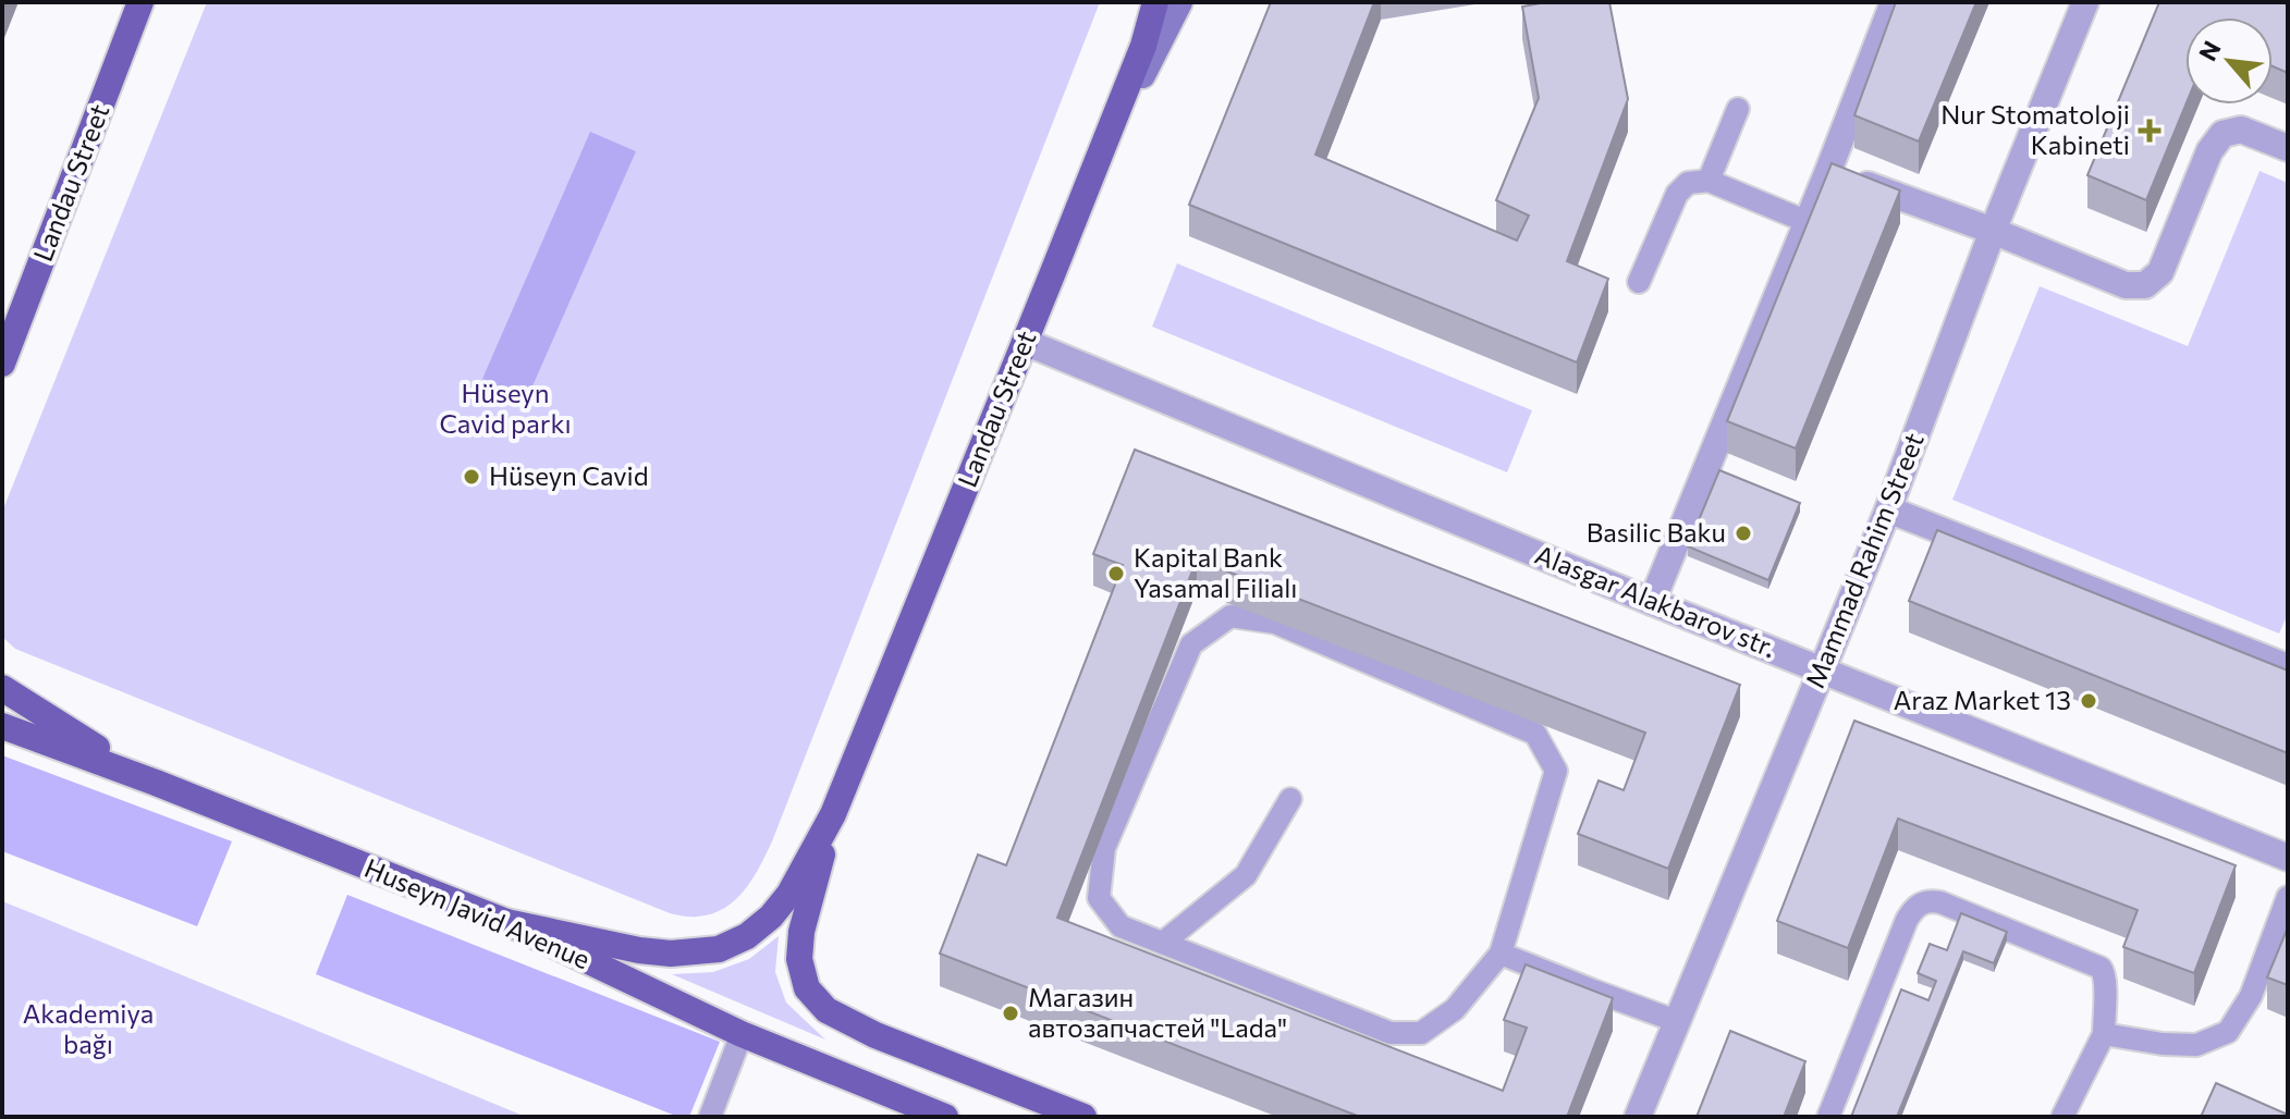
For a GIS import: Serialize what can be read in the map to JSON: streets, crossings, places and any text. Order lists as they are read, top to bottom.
{
  "streets": {
    "main road": ["Landau Street", "Huseyn Javid Avenue"],
    "street": ["Mammad Rahim Street", "Alasgar Alakbarov str."]
  },
  "crossings": [
    ["Landau Street", "Alasgar Alakbarov str."],
    ["Mammad Rahim Street", "Alasgar Alakbarov str."]
  ],
  "parks": ["Hüseyn Cavid parkı", "Akademiya bağı"],
  "places": {
    "health": ["Nur Stomatoloji Kabineti"],
    "other": [
      "Hüseyn Cavid",
      "Basilic Baku",
      "Kapital Bank Yasamal Filialı",
      "Araz Market 13",
      "Магазин автозапчастей \"Lada\""
    ]
  },
  "north": "top left"
}
